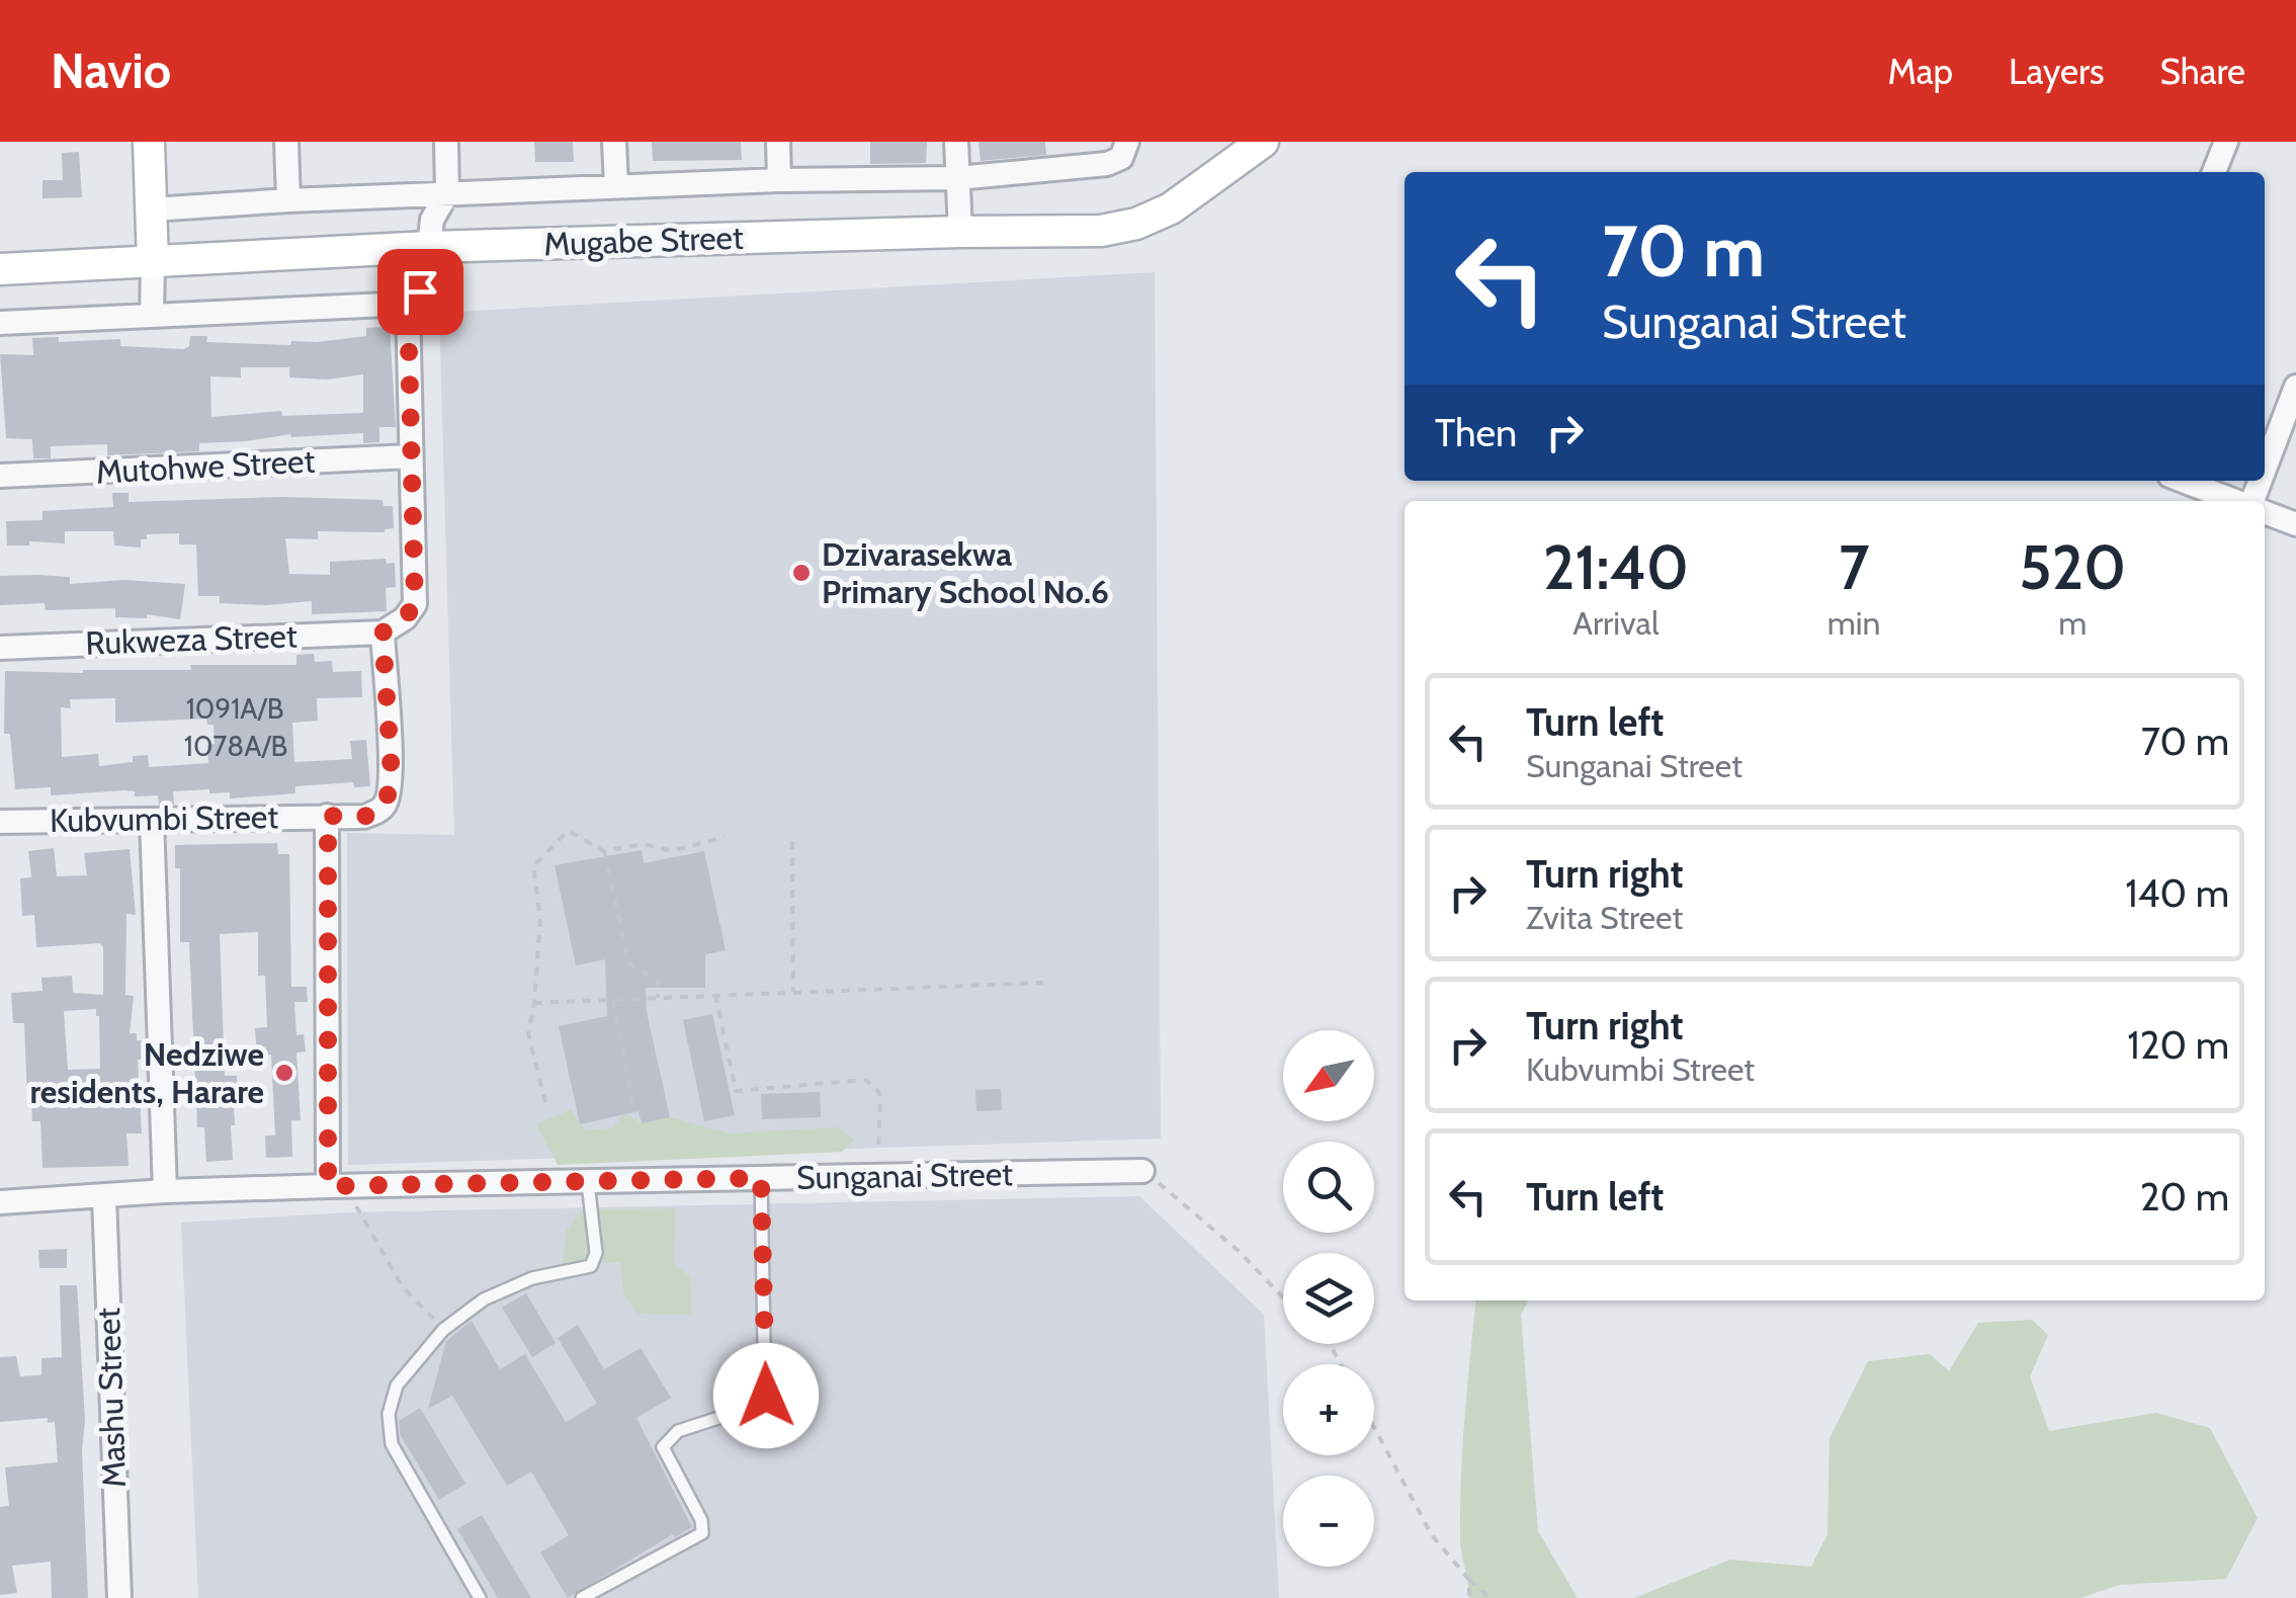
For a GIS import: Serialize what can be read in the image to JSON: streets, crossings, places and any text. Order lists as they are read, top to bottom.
{
  "streets": {
    "street": [
      "Mugabe Street",
      "Mutohwe Street",
      "Rukweza Street",
      "Kubvumbi Street",
      "Sunganai Street",
      "Mashu Street"
    ]
  },
  "crossings": [
    ["Rukweza Street", "Kubvumbi Street"],
    ["Sunganai Street", "Mashu Street"]
  ],
  "places": ["Dzivarasekwa Primary School No.6", "Nedziwe residents, Harare"],
  "house_numbers": ["1091A/B", "1078A/B"],
  "north": "bottom left",
  "page": {
    "header": "Navio",
    "nav": ["Map", "Layers", "Share"],
    "turn": ["70 m", "Sunganai Street"],
    "then": "Then",
    "eta": [
      "21:40",
      "Arrival",
      "7",
      "min",
      "520",
      "m"
    ],
    "list": [
      {
        "name": "Turn left",
        "note": "Sunganai Street",
        "value": "70 m"
      },
      {
        "name": "Turn right",
        "note": "Zvita Street",
        "value": "140 m"
      },
      {
        "name": "Turn right",
        "note": "Kubvumbi Street",
        "value": "120 m"
      },
      {
        "name": "Turn left",
        "value": "20 m"
      }
    ],
    "map_buttons": ["+", "−"]
  }
}
